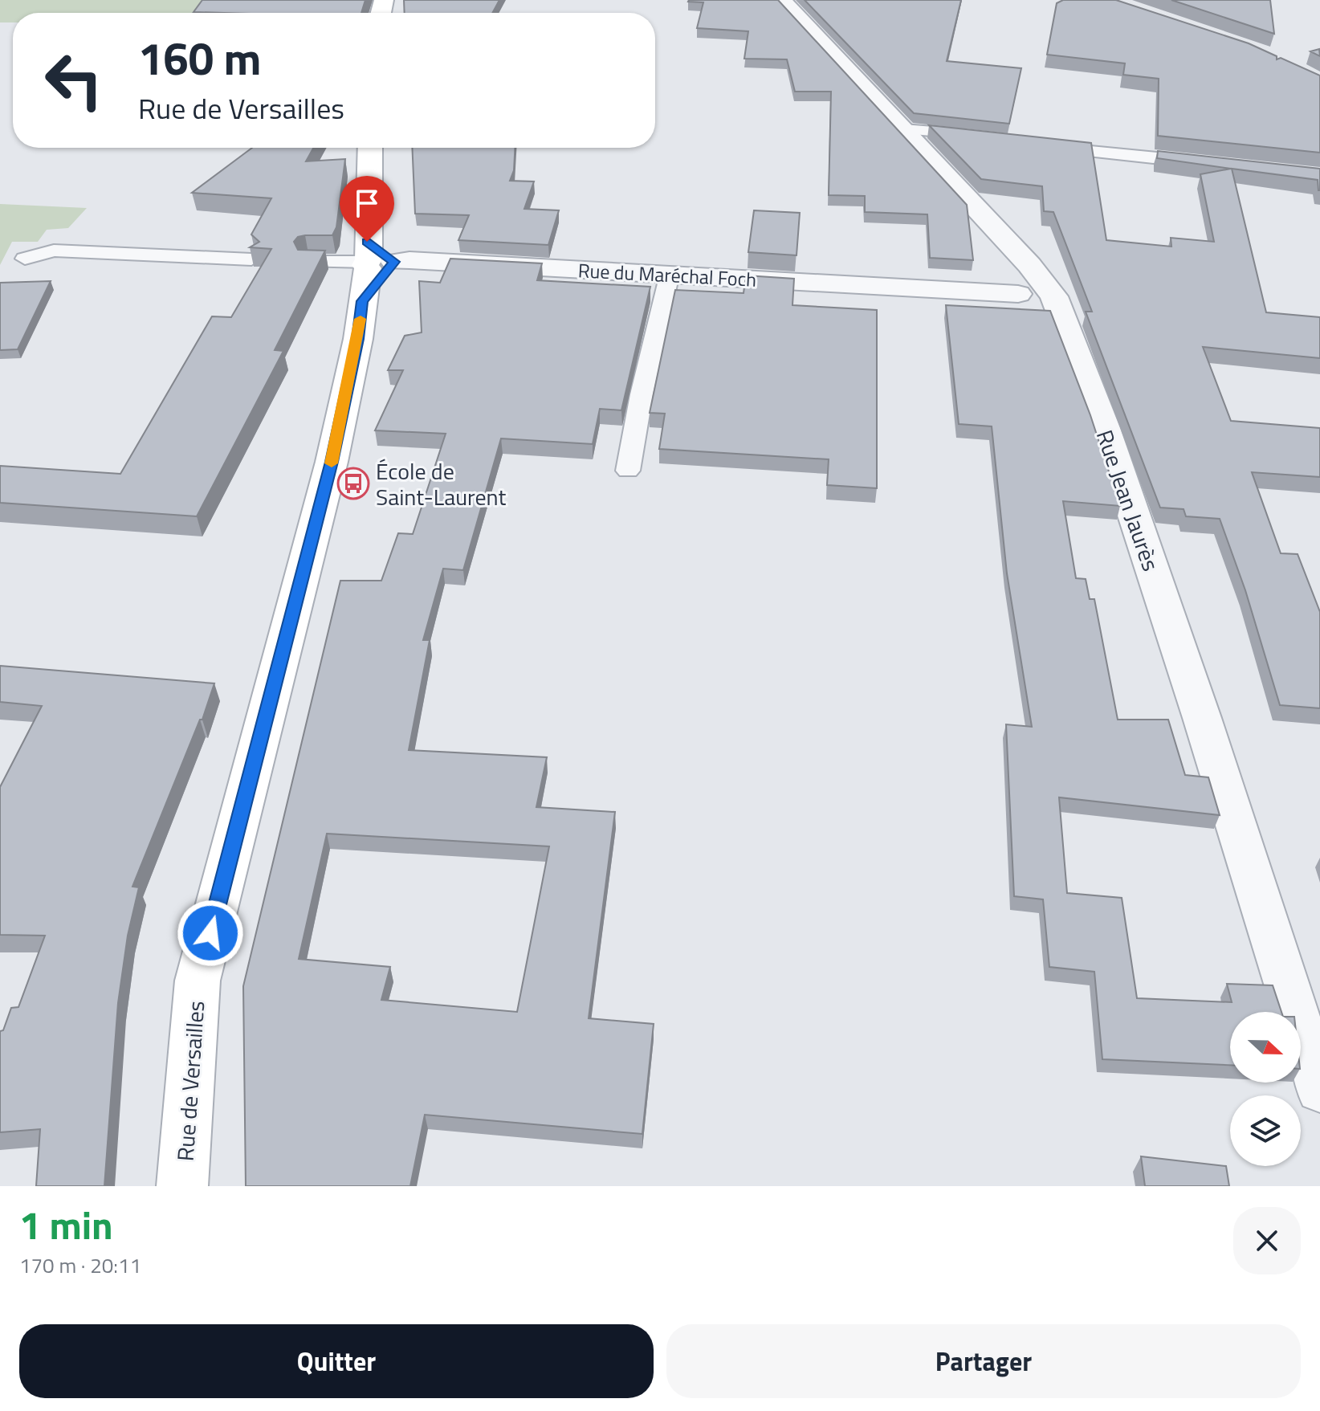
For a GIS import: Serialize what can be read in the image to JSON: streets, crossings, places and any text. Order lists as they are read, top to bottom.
{
  "streets": {
    "street": ["Rue du Maréchal Foch", "Rue Jean Jaurès", "Rue de Versailles"]
  },
  "crossings": [
    ["Rue du Maréchal Foch", "Rue de Versailles"]
  ],
  "places": {
    "bus stop": ["École de Saint-Laurent"]
  },
  "north": "right",
  "page": {
    "turn": ["160 m", "Rue de Versailles"],
    "heading": ["1 min", "170 m · 20:11"],
    "buttons": ["Quitter", "Partager"]
  }
}
